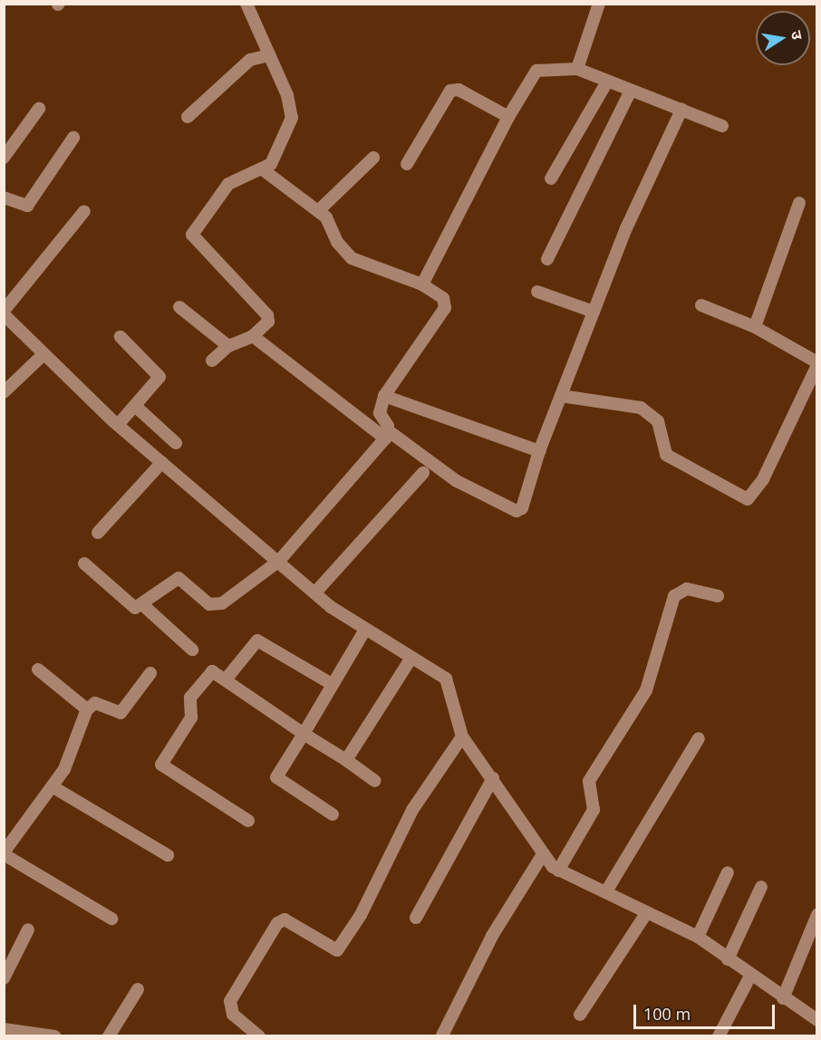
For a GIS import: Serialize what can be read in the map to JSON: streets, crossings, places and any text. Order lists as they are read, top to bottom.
{
  "scale_bar": "100 m",
  "north": "right"
}
